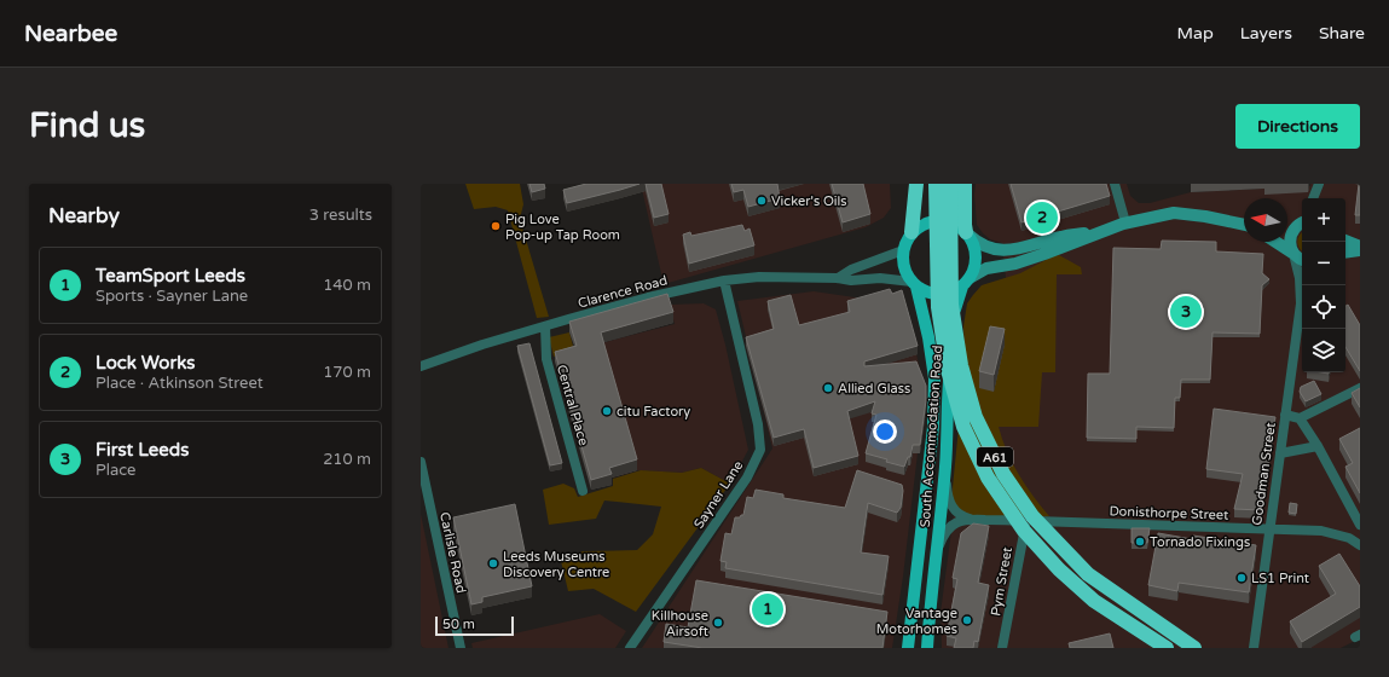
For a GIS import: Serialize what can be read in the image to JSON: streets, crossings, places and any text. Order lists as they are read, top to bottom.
{
  "streets": {
    "highway": ["A61"],
    "main road": ["South Accommodation Road"],
    "street": [
      "Clarence Road",
      "Central Place",
      "Goodman Street",
      "Sayner Lane",
      "Donisthorpe Street",
      "Carlisle Road",
      "Pym Street"
    ]
  },
  "crossings": [
    ["Clarence Road", "Central Place"],
    ["Clarence Road", "South Accommodation Road"],
    ["Clarence Road", "Sayner Lane"],
    ["South Accommodation Road", "Donisthorpe Street"],
    ["Goodman Street", "Donisthorpe Street"],
    ["Donisthorpe Street", "Pym Street"]
  ],
  "places": [
    "Vicker's Oils",
    "Pig Love Pop-up Tap Room",
    "Allied Glass",
    "citu Factory",
    "Tornado Fixings",
    "Leeds Museums Discovery Centre",
    "LS1 Print",
    "Vantage Motorhomes",
    "Killhouse Airsoft"
  ],
  "scale_bar": "50 m",
  "north": "left",
  "page": {
    "header": "Nearbee",
    "nav": ["Map", "Layers", "Share"],
    "buttons": "Directions",
    "title": "Find us",
    "heading": ["Nearby", "3 results"],
    "map_buttons": ["+", "−"],
    "pins": ["2", "3", "1"],
    "list": [
      {
        "mark": "1",
        "name": "TeamSport Leeds",
        "note": "Sports · Sayner Lane",
        "value": "140 m"
      },
      {
        "mark": "2",
        "name": "Lock Works",
        "note": "Place · Atkinson Street",
        "value": "170 m"
      },
      {
        "mark": "3",
        "name": "First Leeds",
        "note": "Place",
        "value": "210 m"
      }
    ],
    "scale": "50 m"
  }
}
